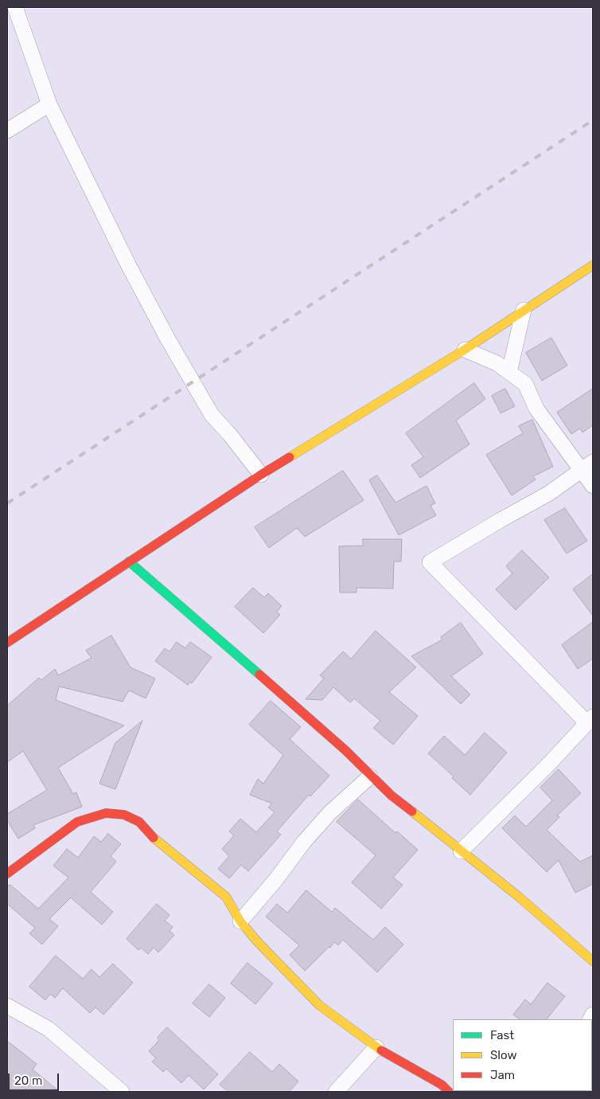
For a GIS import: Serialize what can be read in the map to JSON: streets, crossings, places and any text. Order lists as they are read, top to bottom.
{
  "legend": ["Fast", "Slow", "Jam"],
  "scale_bar": "20 m"
}
